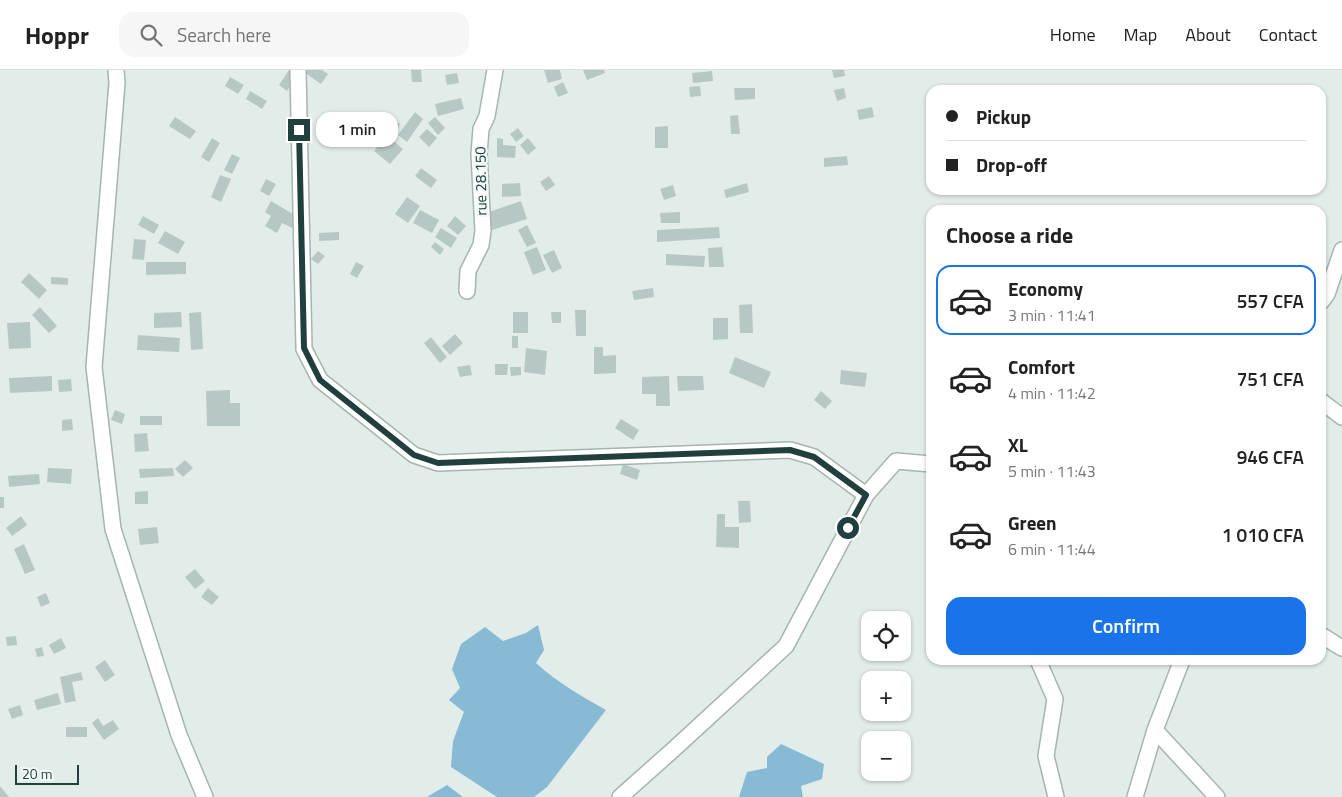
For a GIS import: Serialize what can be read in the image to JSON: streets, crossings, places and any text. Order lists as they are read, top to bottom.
{
  "streets": {
    "street": ["rue 28.150"]
  },
  "scale_bar": "20 m",
  "page": {
    "header": "Hoppr",
    "search": "Search here",
    "nav": [
      "Home",
      "Map",
      "About",
      "Contact"
    ],
    "banner": ["Pickup", "Drop-off"],
    "bubble": "1 min",
    "heading": "Choose a ride",
    "list": [
      {
        "name": "Economy",
        "note": "3 min · 11:41",
        "value": "557 CFA"
      },
      {
        "name": "Comfort",
        "note": "4 min · 11:42",
        "value": "751 CFA"
      },
      {
        "name": "XL",
        "note": "5 min · 11:43",
        "value": "946 CFA"
      },
      {
        "name": "Green",
        "note": "6 min · 11:44",
        "value": "1 010 CFA"
      }
    ],
    "buttons": "Confirm",
    "map_buttons": ["+", "−"],
    "scale": "20 m"
  }
}
